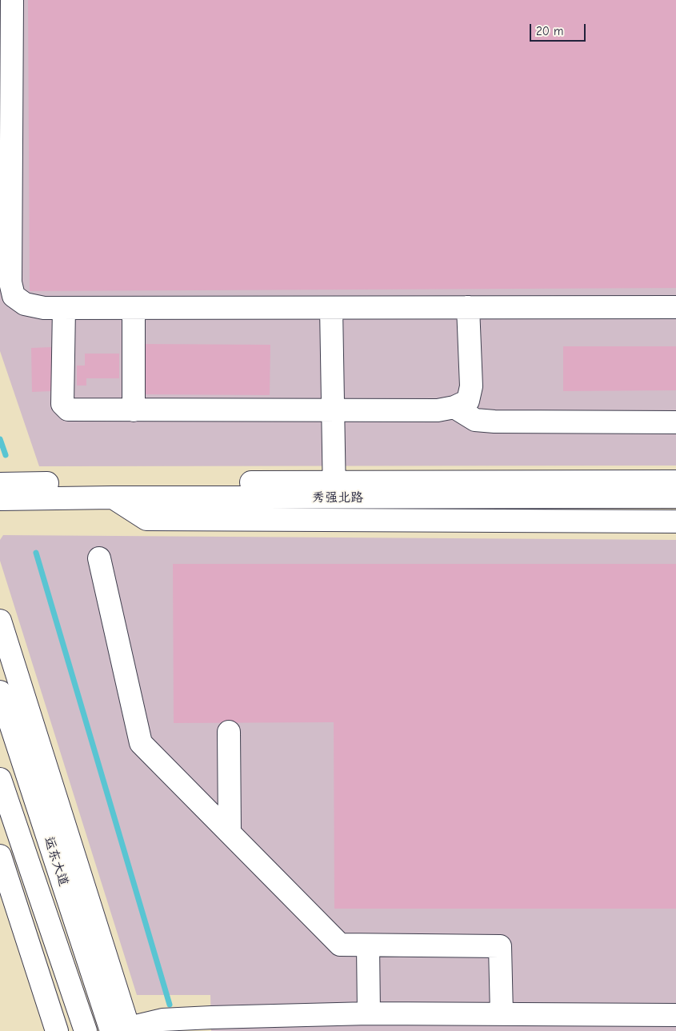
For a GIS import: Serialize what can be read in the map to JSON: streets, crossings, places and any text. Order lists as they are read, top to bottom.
{
  "streets": {
    "street": ["秀强北路", "运东大道"]
  },
  "scale_bar": "20 m"
}
